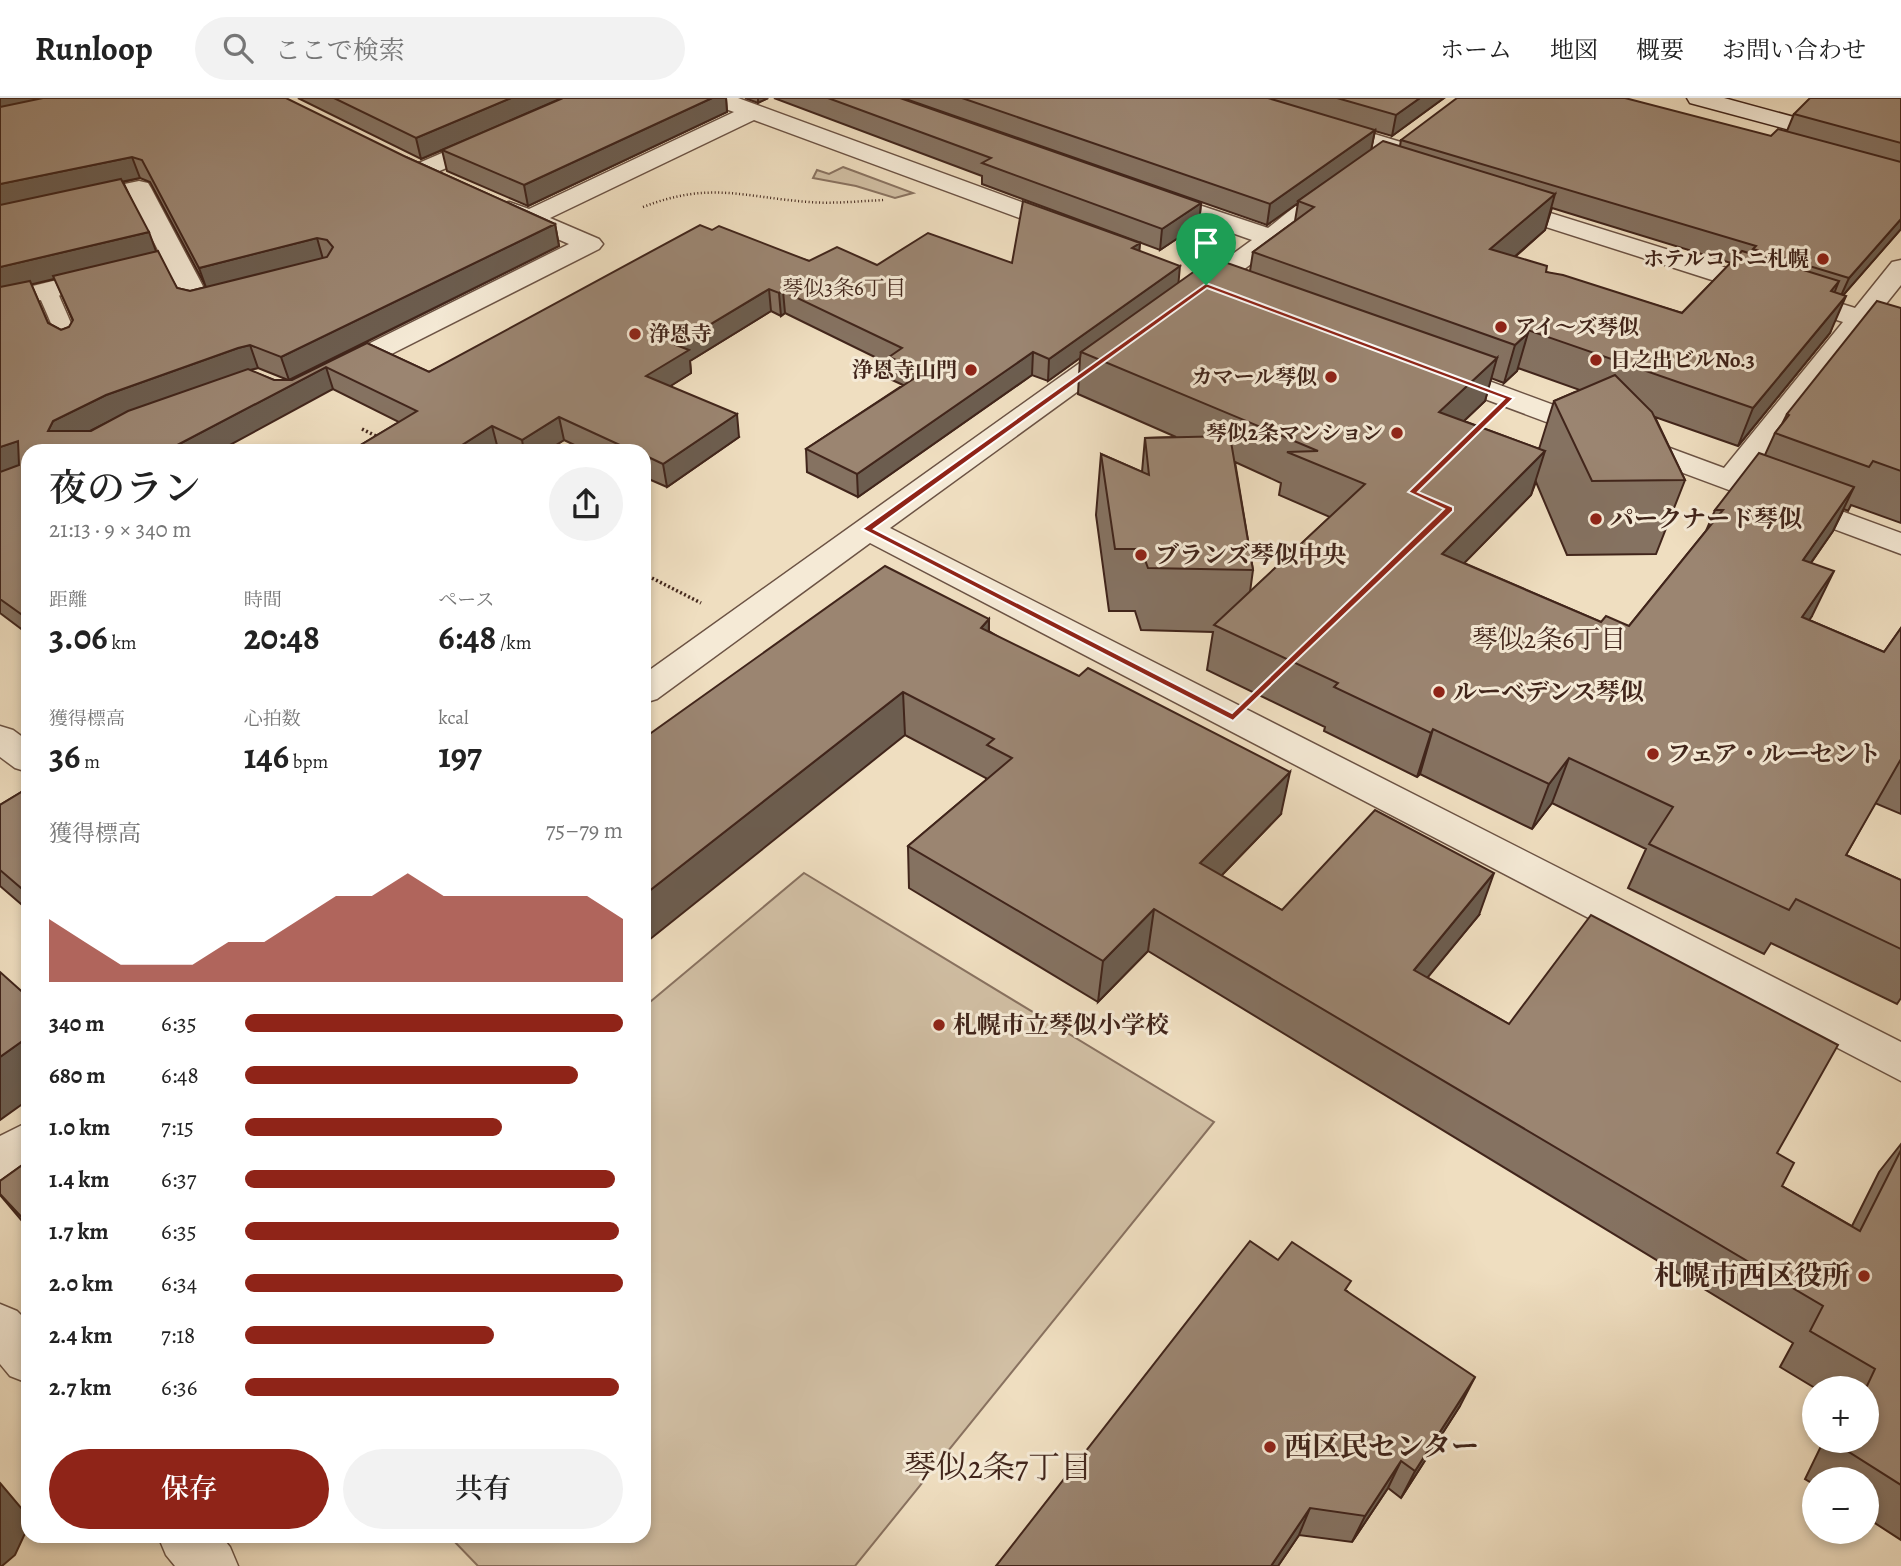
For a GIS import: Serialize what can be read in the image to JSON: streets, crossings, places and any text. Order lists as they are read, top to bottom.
{
  "districts": ["琴似3条6丁目", "琴似2条6丁目", "琴似2条7丁目"],
  "places": [
    "ホテルコトニ札幌",
    "アイ～ズ琴似",
    "浄恩寺",
    "日之出ビルNo.3",
    "浄恩寺山門",
    "カマール琴似",
    "琴似2条マンション",
    "パークナード琴似",
    "ブランズ琴似中央",
    "ルーベデンス琴似",
    "フェア・ルーセント",
    "札幌市立琴似小学校",
    "札幌市西区役所",
    "西区民センター"
  ],
  "page": {
    "header": "Runloop",
    "search": "ここで検索",
    "nav": [
      "ホーム",
      "地図",
      "概要",
      "お問い合わせ"
    ],
    "heading": ["夜のラン", "21:13 · 9 × 340 m"],
    "stats": [
      ["距離", "3.06 km"],
      ["時間", "20:48"],
      ["ペース", "6:48 /km"],
      ["獲得標高", "36 m"],
      ["心拍数", "146 bpm"],
      ["kcal", "197"]
    ],
    "chart": ["獲得標高", "75–79 m"],
    "list": [
      {
        "name": "340 m",
        "note": "6:35"
      },
      {
        "name": "680 m",
        "note": "6:48"
      },
      {
        "name": "1.0 km",
        "note": "7:15"
      },
      {
        "name": "1.4 km",
        "note": "6:37"
      },
      {
        "name": "1.7 km",
        "note": "6:35"
      },
      {
        "name": "2.0 km",
        "note": "6:34"
      },
      {
        "name": "2.4 km",
        "note": "7:18"
      },
      {
        "name": "2.7 km",
        "note": "6:36"
      }
    ],
    "map_buttons": ["+", "−"],
    "buttons": ["保存", "共有"]
  }
}
